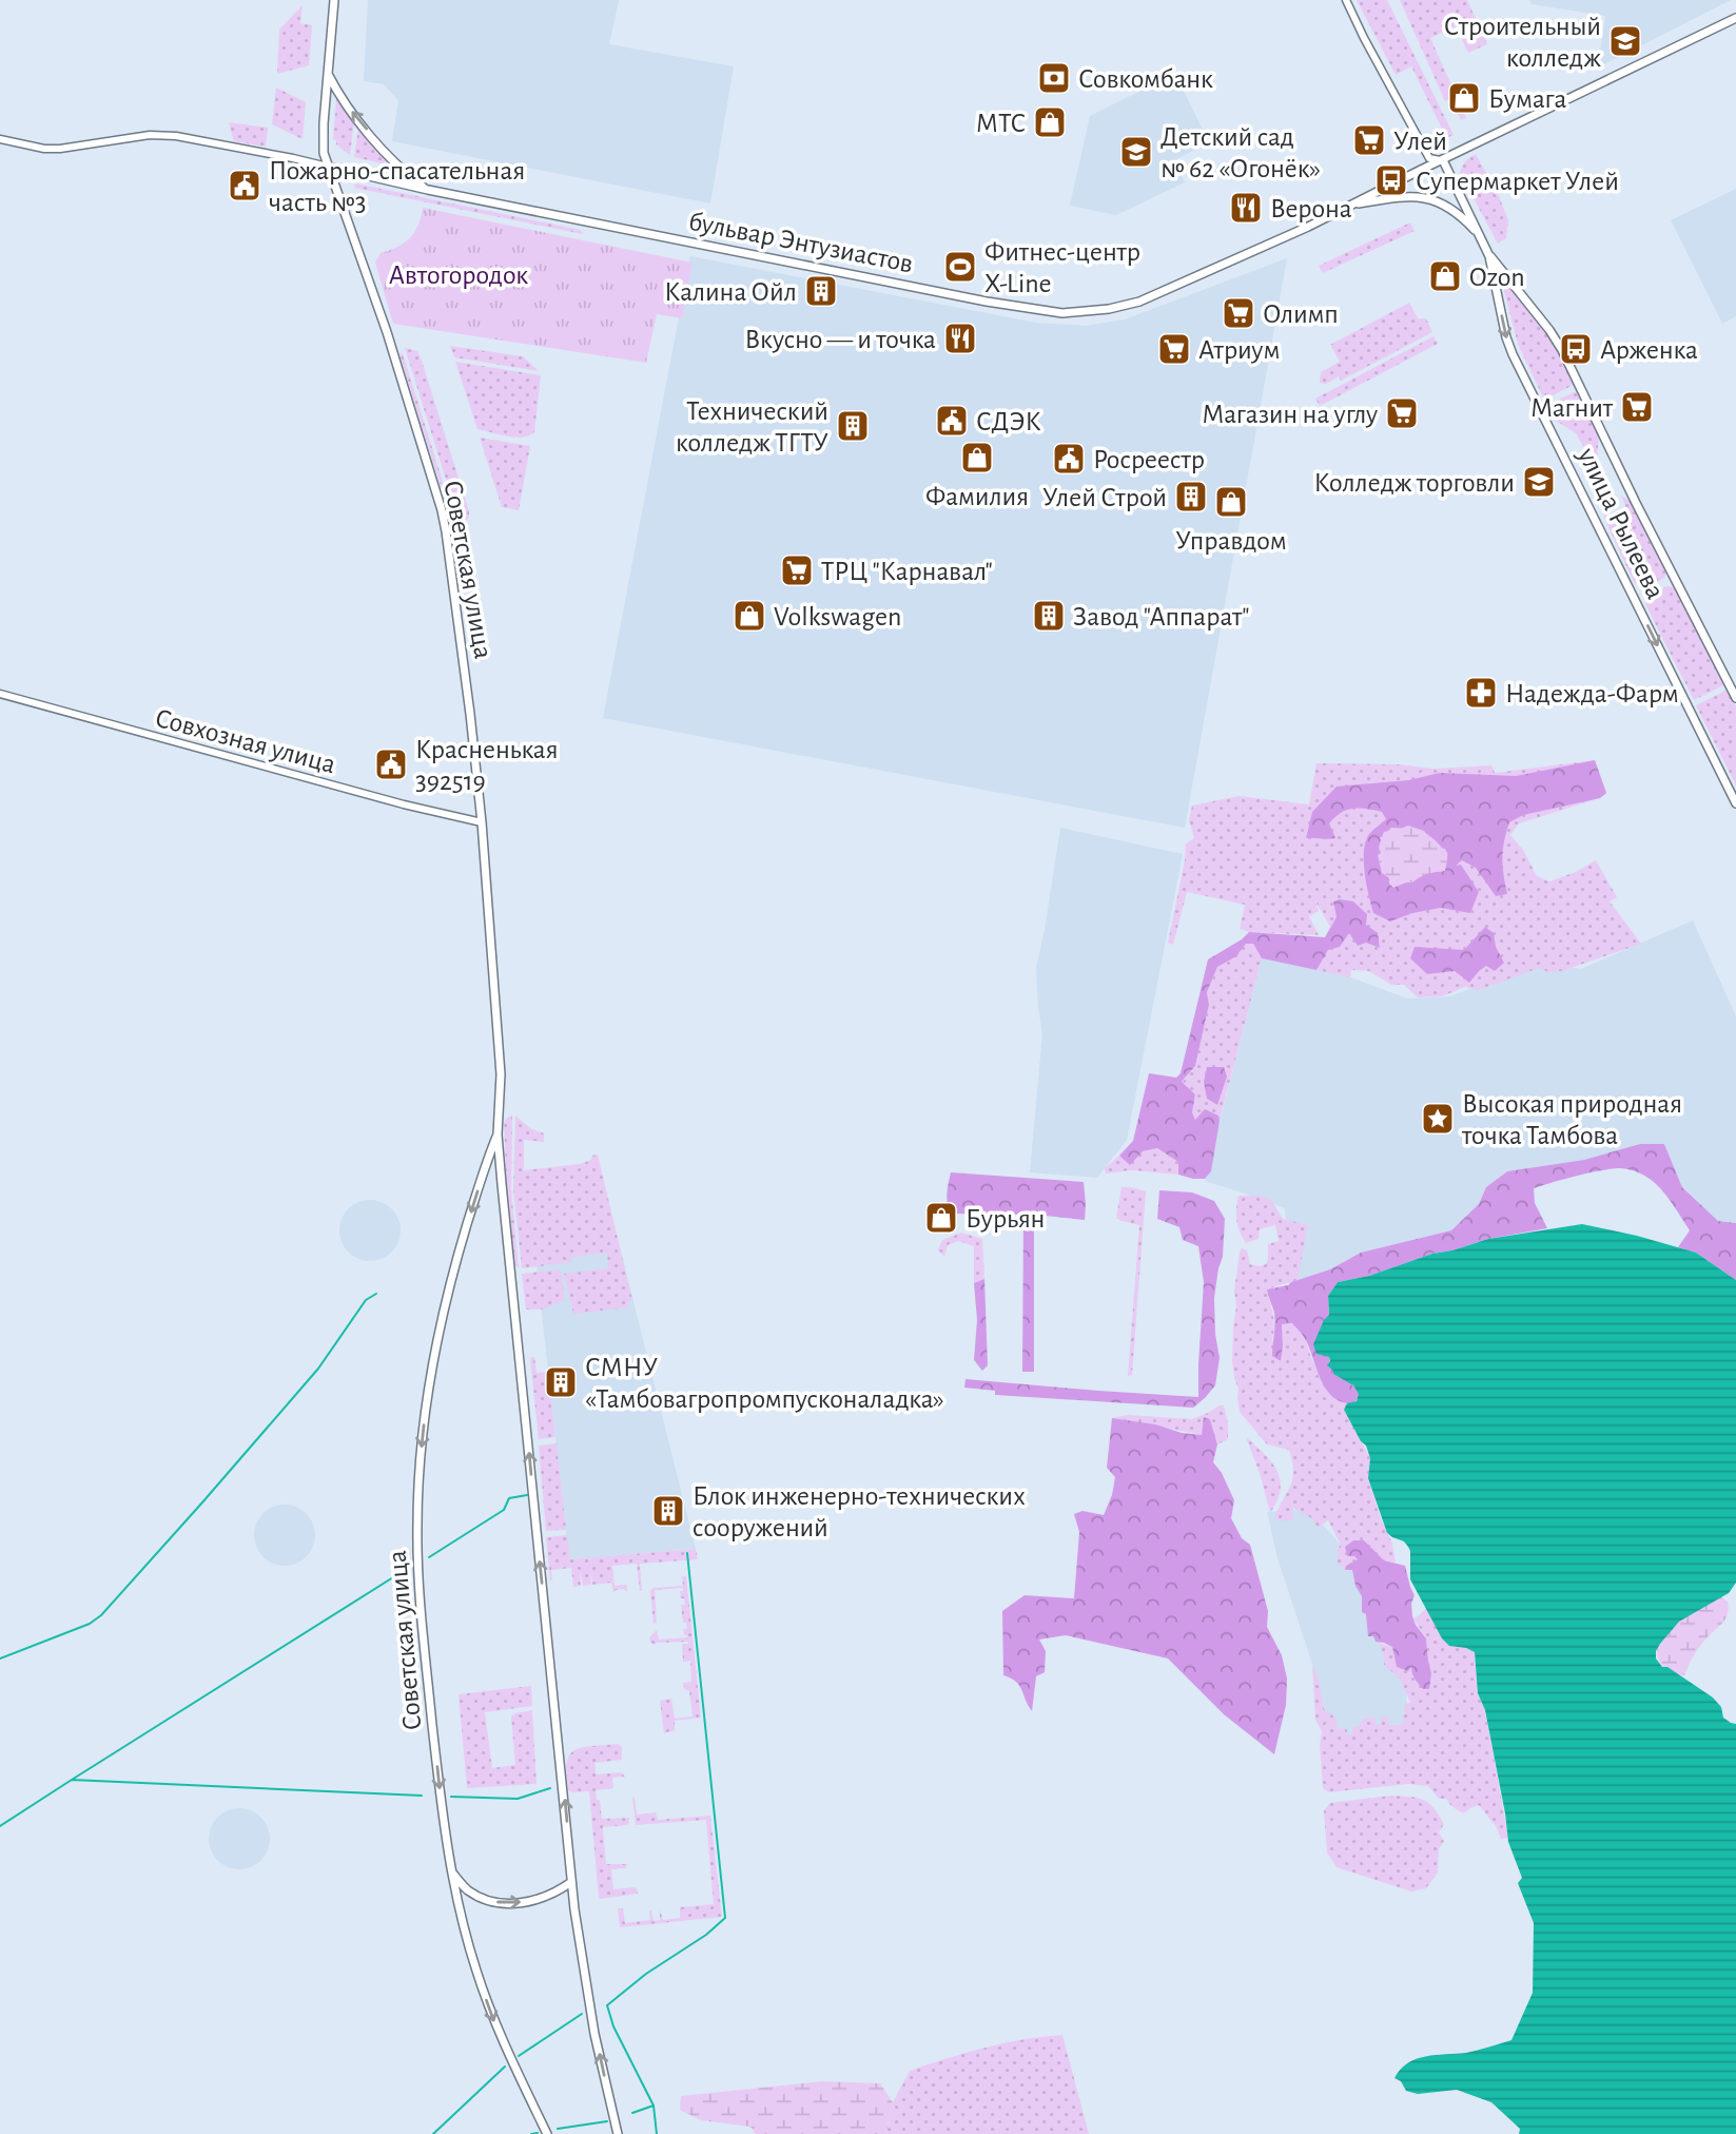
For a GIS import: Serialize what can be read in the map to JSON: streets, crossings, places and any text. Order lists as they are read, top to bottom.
{
  "streets": {
    "main road": ["бульвар Энтузиастов", "улица Рылеева", "Советская улица"],
    "street": ["Совхозная улица"]
  },
  "crossings": [
    ["бульвар Энтузиастов", "улица Рылеева"],
    ["бульвар Энтузиастов", "Советская улица"],
    ["Советская улица", "Совхозная улица"]
  ],
  "one_way": ["улица Рылеева", "Советская улица"],
  "parks": ["Автогородок"],
  "places": {
    "school or university": ["Строительный колледж", "Детский сад № 62 «Огонёк»", "Колледж торговли"],
    "bank": ["Совкомбанк"],
    "shop": [
      "Бумага",
      "МТС",
      "Ozon",
      "Фамилия",
      "Управдом",
      "Volkswagen",
      "Бурьян"
    ],
    "supermarket": [
      "Улей",
      "Олимп",
      "Атриум",
      "Магнит",
      "Магазин на углу",
      "ТРЦ \"Карнавал\""
    ],
    "bus stop": ["Супермаркет Улей", "Арженка"],
    "public building": [
      "Пожарно-спасательная часть №3",
      "СДЭК",
      "Росреестр",
      "Красненькая 392519"
    ],
    "restaurant": ["Верона", "Вкусно — и точка"],
    "sports": ["Фитнес-центр X-Line"],
    "building": [
      "Калина Ойл",
      "Технический колледж ТГТУ",
      "Улей Строй",
      "Завод \"Аппарат\"",
      "СМНУ «Тамбовагропромпусконаладка»",
      "Блок инженерно-технических сооружений"
    ],
    "pharmacy": ["Надежда-Фарм"],
    "place": ["Высокая природная точка Тамбова"]
  }
}
